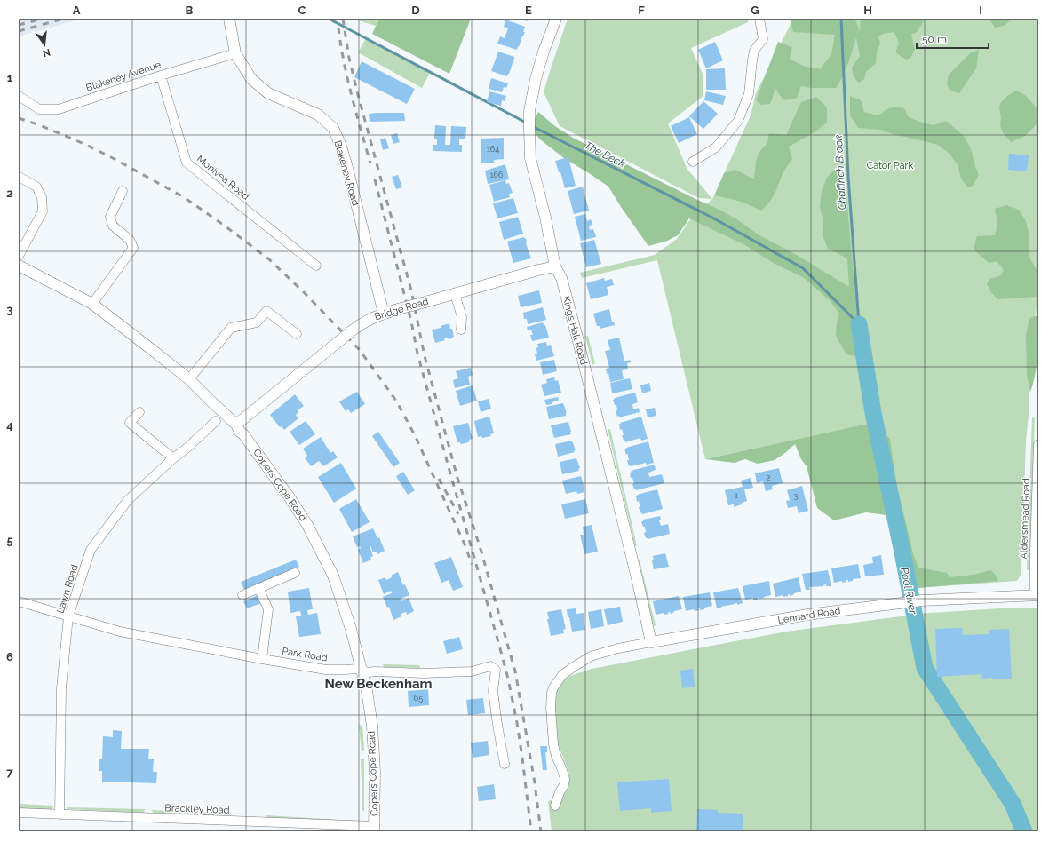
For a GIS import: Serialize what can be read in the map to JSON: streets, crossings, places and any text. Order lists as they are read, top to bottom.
{
  "streets": {
    "street": [
      "Blakeney Avenue",
      "Blakeney Road",
      "Monivea Road",
      "Bridge Road",
      "Kings Hall Road",
      "Copers Cope Road",
      "Aldersmead Road",
      "Lawn Road",
      "Lennard Road",
      "Park Road",
      "Brackley Road"
    ]
  },
  "crossings": [
    ["Blakeney Avenue", "Blakeney Road"],
    ["Blakeney Avenue", "Monivea Road"],
    ["Blakeney Road", "Bridge Road"],
    ["Bridge Road", "Kings Hall Road"],
    ["Bridge Road", "Copers Cope Road"],
    ["Kings Hall Road", "Lennard Road"],
    ["Copers Cope Road", "Park Road"],
    ["Copers Cope Road", "Brackley Road"],
    ["Aldersmead Road", "Lennard Road"],
    ["Lawn Road", "Park Road"],
    ["Lawn Road", "Brackley Road"]
  ],
  "districts": ["New Beckenham"],
  "water": ["The Beck", "Chaffinch Brook", "Pool River"],
  "parks": ["Cator Park"],
  "house_numbers": [
    "164",
    "166",
    "2",
    "1",
    "3",
    "65"
  ],
  "scale_bar": "50 m",
  "north": "bottom",
  "grid": {
    "columns": [
      "A",
      "B",
      "C",
      "D",
      "E",
      "F",
      "G",
      "H",
      "I"
    ],
    "rows": [
      "1",
      "2",
      "3",
      "4",
      "5",
      "6",
      "7"
    ]
  }
}
